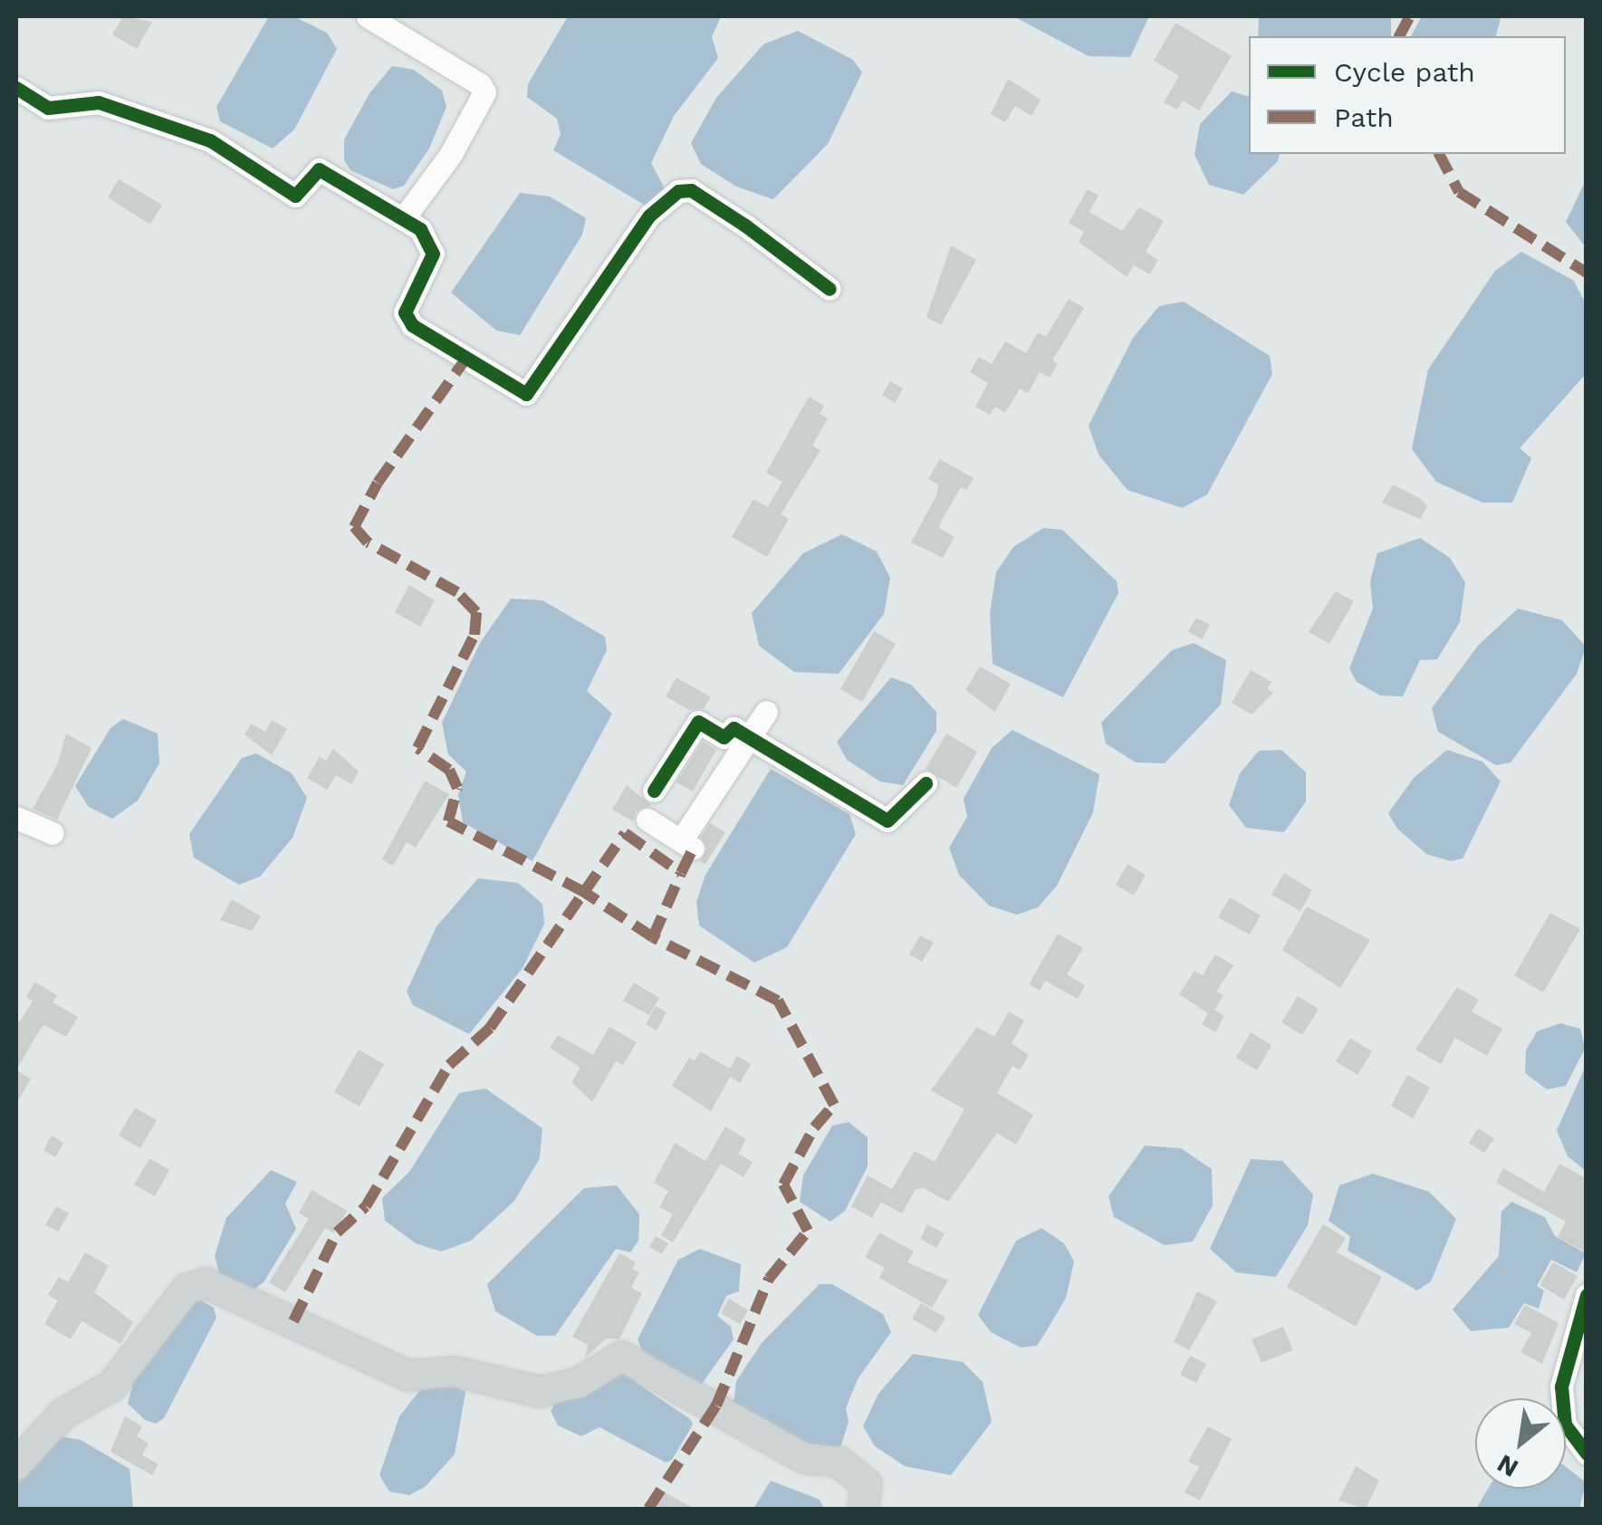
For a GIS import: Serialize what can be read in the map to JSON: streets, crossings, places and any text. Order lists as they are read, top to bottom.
{
  "legend": ["Cycle path", "Path"],
  "north": "bottom left"
}
